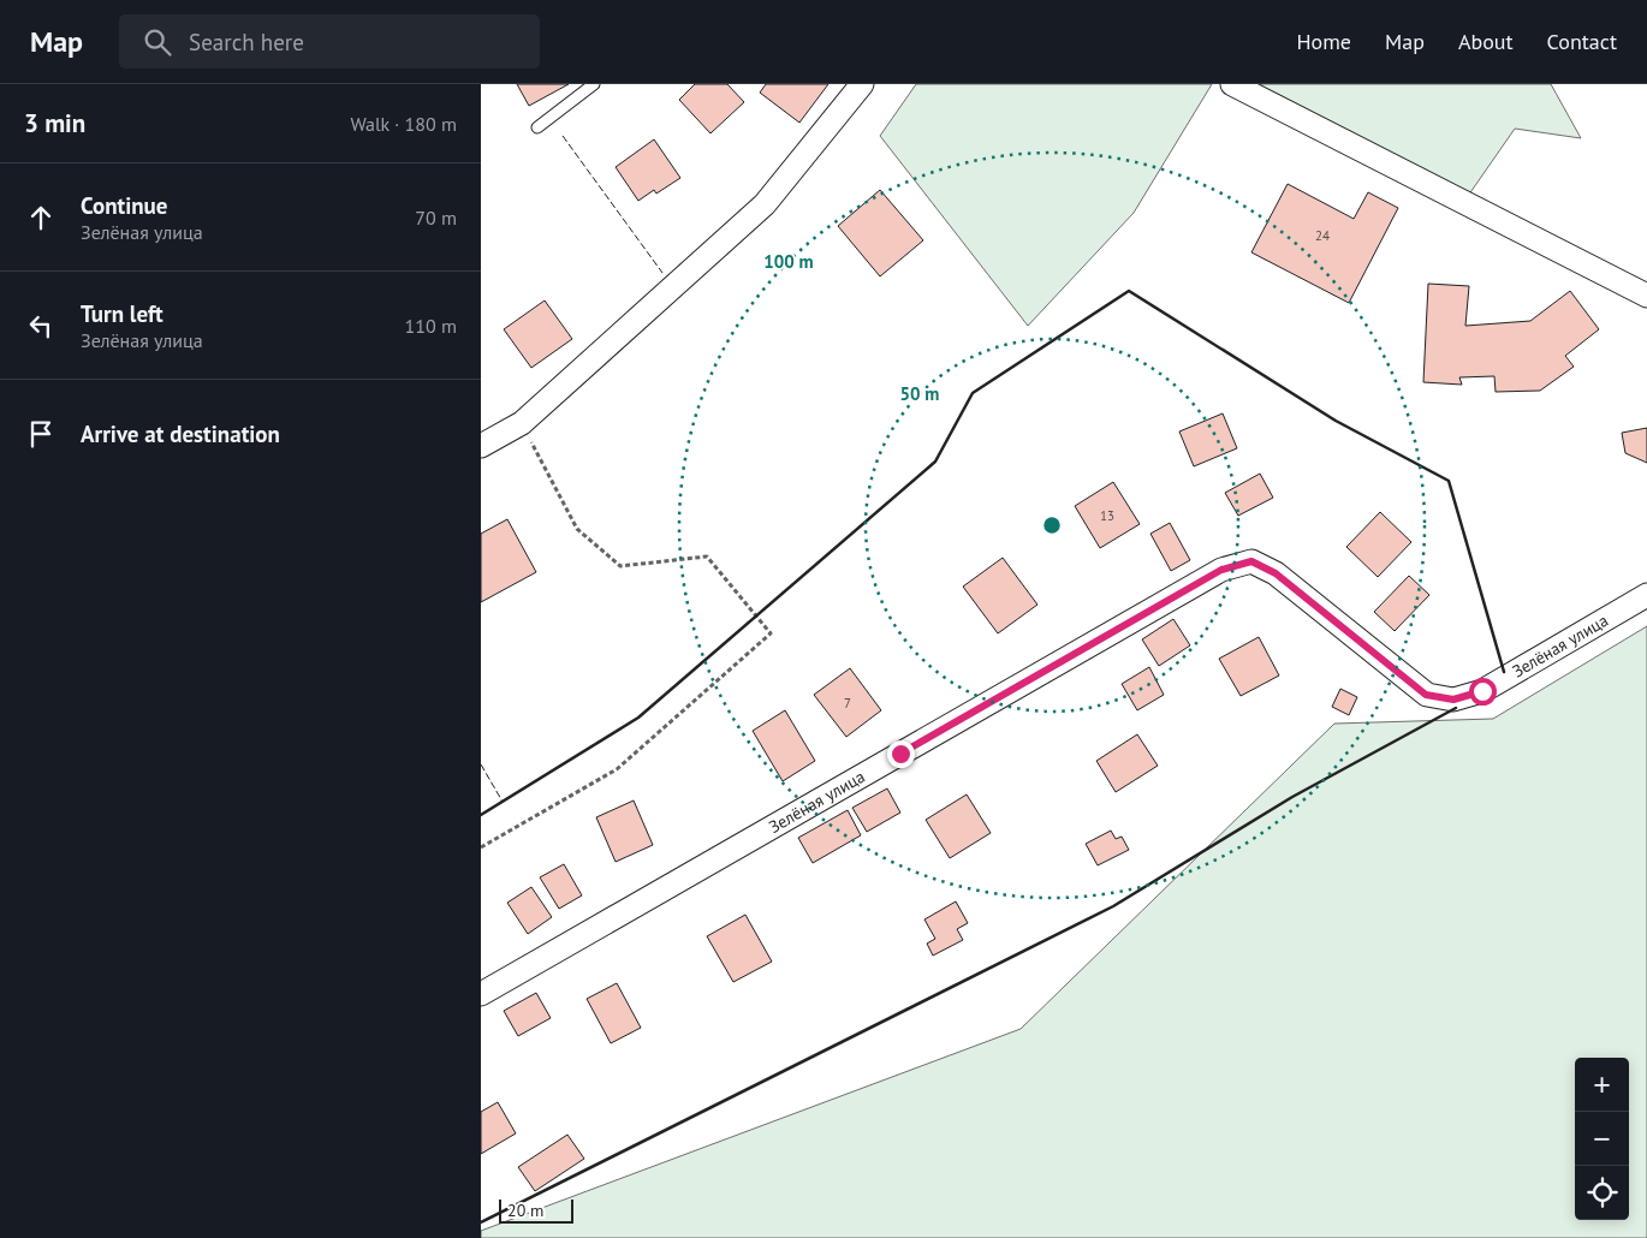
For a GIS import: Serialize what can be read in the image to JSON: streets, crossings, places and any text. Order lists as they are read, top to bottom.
{
  "streets": {
    "street": ["Зелёная улица"]
  },
  "house_numbers": ["24", "13", "7"],
  "scale_bar": "20 m",
  "page": {
    "header": "Map",
    "search": "Search here",
    "nav": [
      "Home",
      "Map",
      "About",
      "Contact"
    ],
    "heading": ["3 min", "Walk · 180 m"],
    "list": [
      ["Continue", "Зелёная улица", "70 m"],
      ["Turn left", "Зелёная улица", "110 m"],
      "Arrive at destination"
    ],
    "map_buttons": ["+", "−"],
    "scale": "20 m"
  },
  "rings": ["100 m", "50 m"]
}
